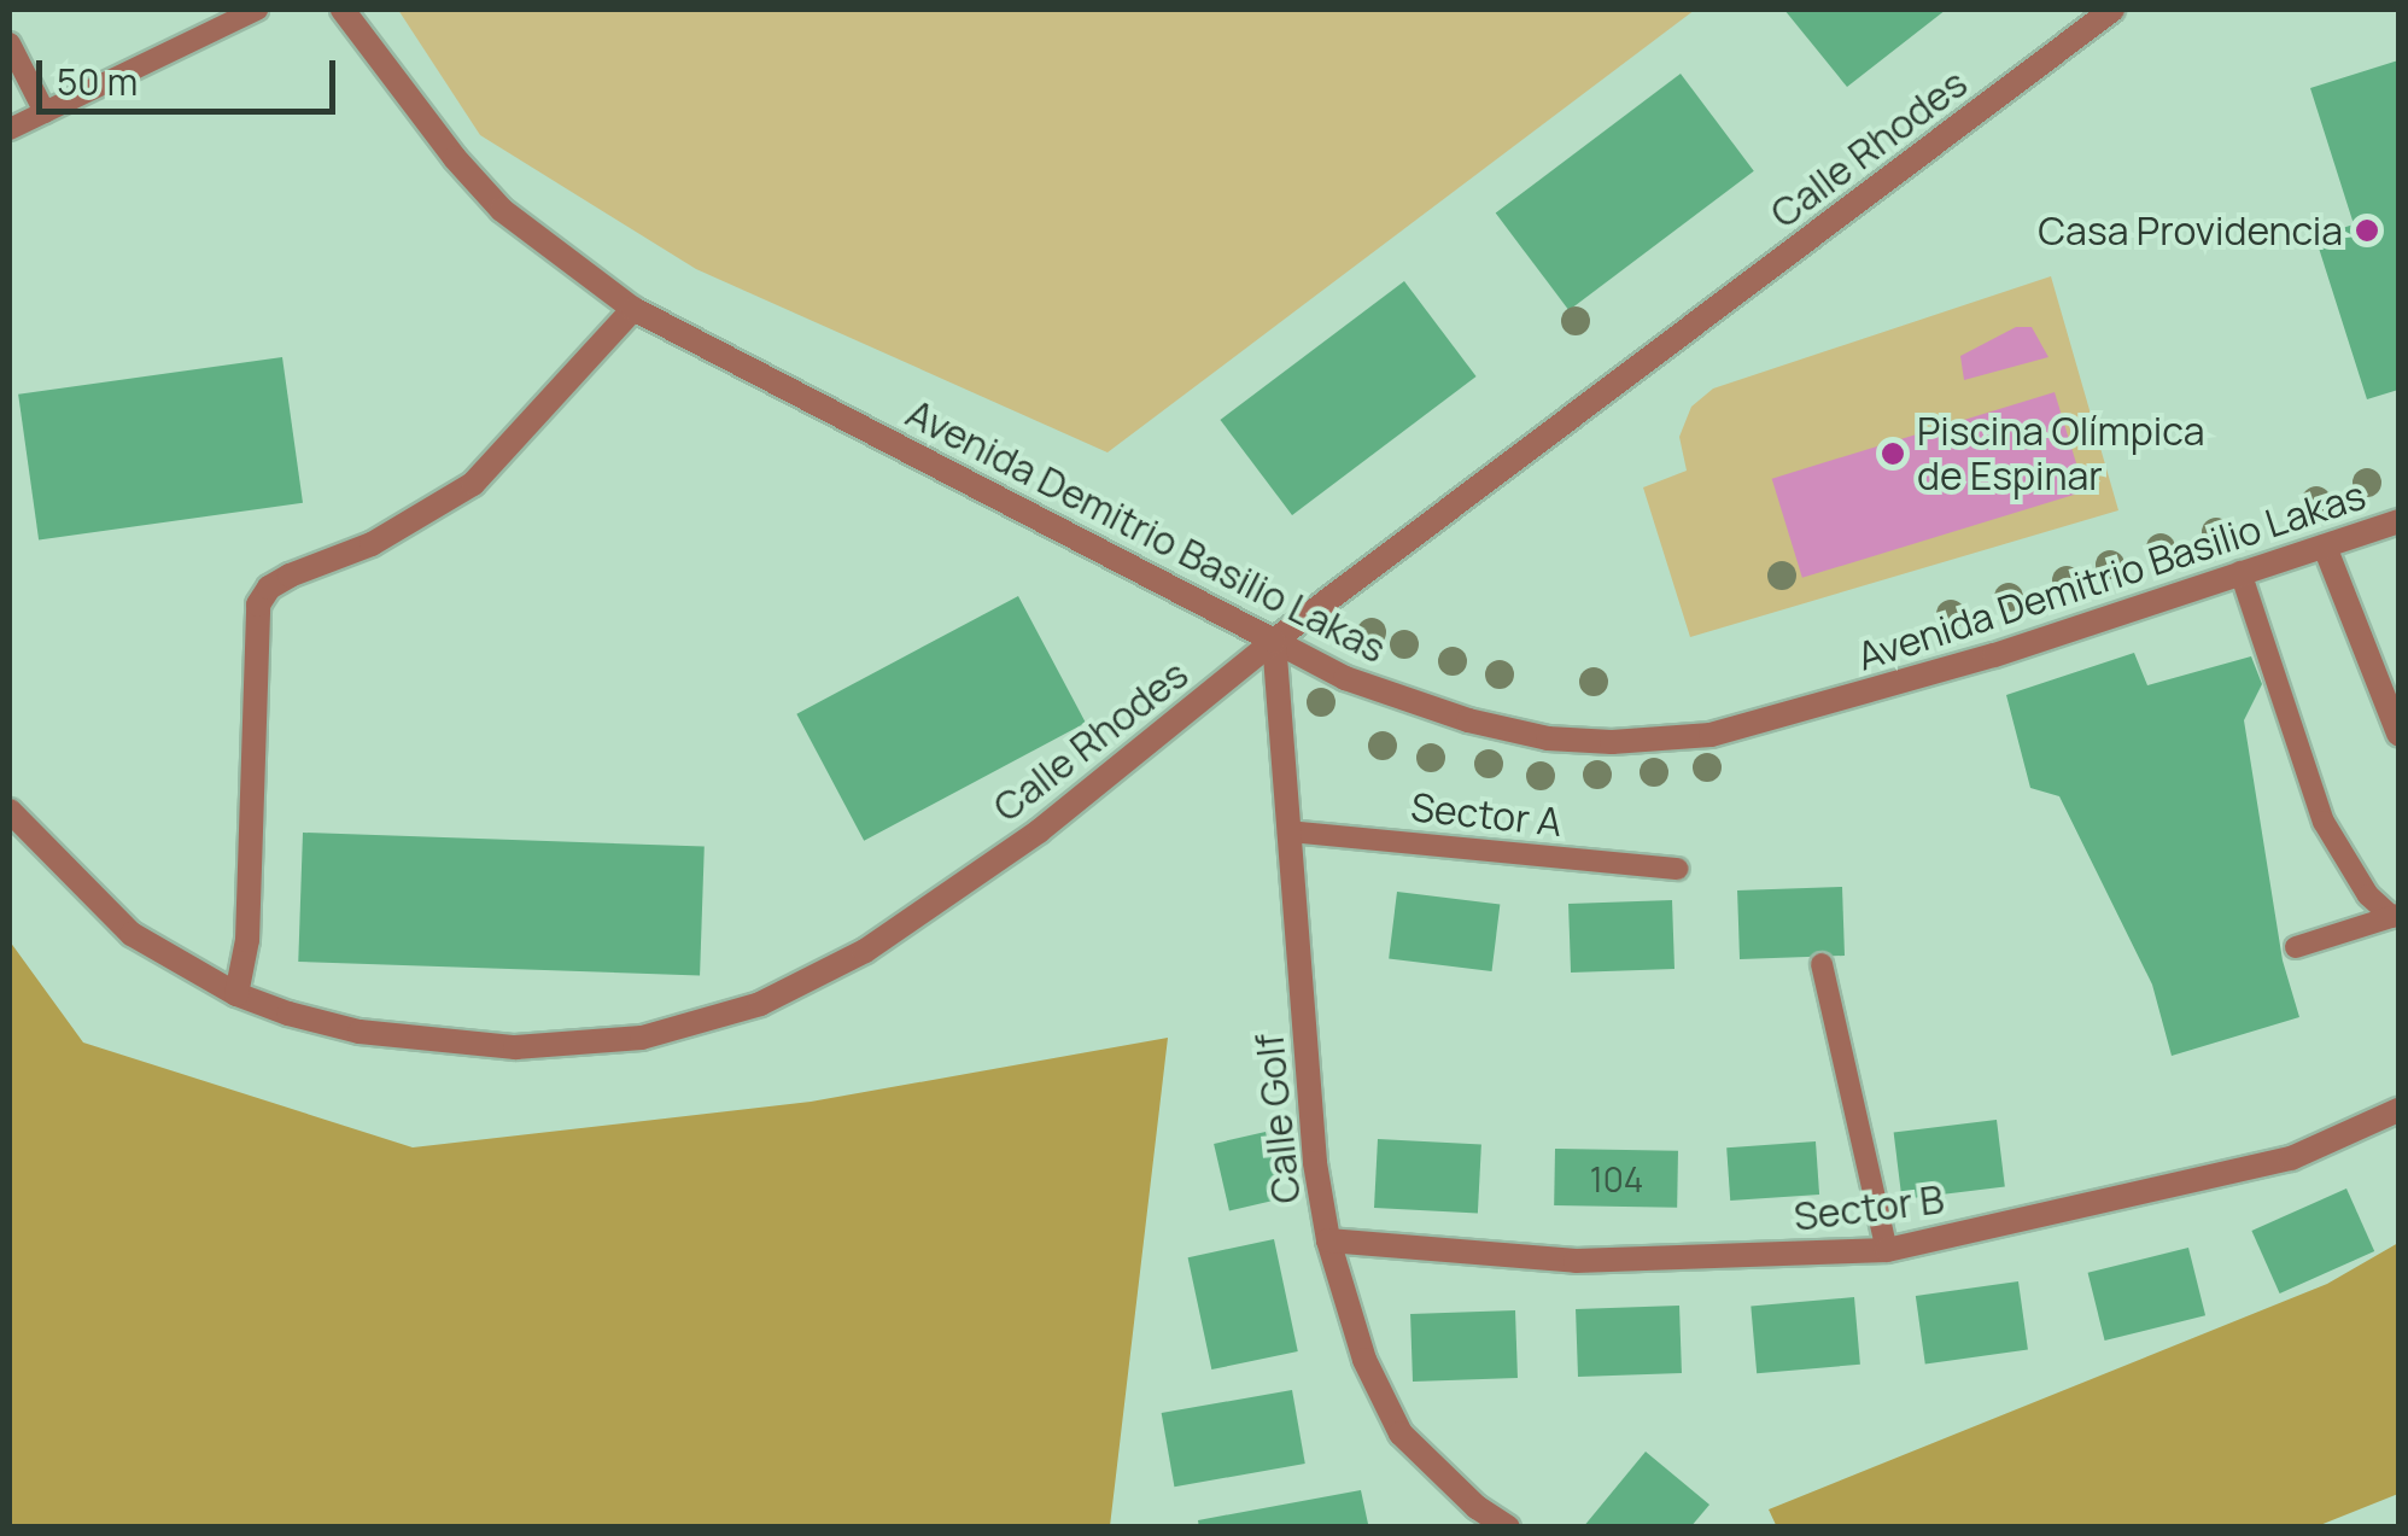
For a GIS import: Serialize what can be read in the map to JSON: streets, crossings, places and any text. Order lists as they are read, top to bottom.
{
  "streets": {
    "street": [
      "Calle Rhodes",
      "Avenida Demitrio Basilio Lakas",
      "Calle Golf",
      "Sector B"
    ],
    "lane": ["Sector A"]
  },
  "crossings": [
    ["Calle Rhodes", "Avenida Demitrio Basilio Lakas"],
    ["Calle Rhodes", "Calle Golf"],
    ["Avenida Demitrio Basilio Lakas", "Calle Golf"],
    ["Sector A", "Calle Golf"],
    ["Calle Golf", "Sector B"]
  ],
  "places": ["Casa Providencia", "Piscina Olímpica de Espinar"],
  "house_numbers": ["104"],
  "scale_bar": "50 m"
}
